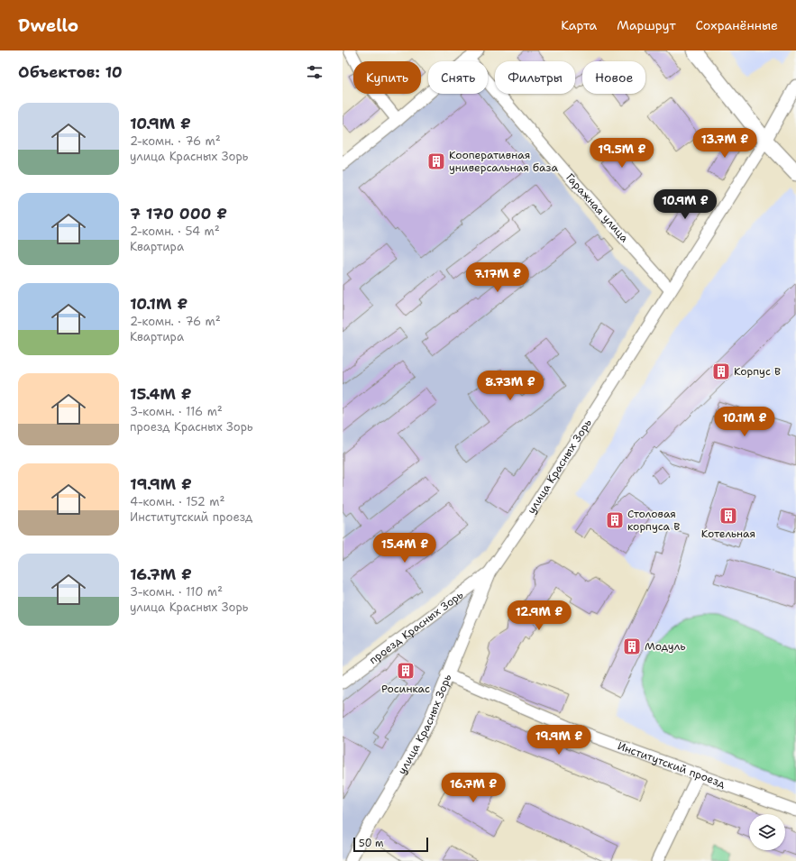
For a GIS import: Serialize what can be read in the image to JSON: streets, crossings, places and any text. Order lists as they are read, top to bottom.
{
  "streets": {
    "street": [
      "Гаражная улица",
      "улица Красных Зорь",
      "проезд Красных Зорь",
      "Институтский проезд"
    ]
  },
  "crossings": [
    ["Гаражная улица", "улица Красных Зорь"],
    ["улица Красных Зорь", "проезд Красных Зорь"],
    ["улица Красных Зорь", "Институтский проезд"]
  ],
  "places": {
    "building": [
      "Кооперативная универсальная база",
      "Корпус В",
      "Котельная",
      "Столовая корпуса В",
      "Модуль",
      "Росинкас"
    ]
  },
  "scale_bar": "50 m",
  "page": {
    "header": "Dwello",
    "nav": ["Карта", "Маршрут", "Сохранённые"],
    "heading": "Объектов: 10",
    "chip": [
      "Купить",
      "Снять",
      "Фильтры",
      "Новое"
    ],
    "list": [
      {
        "name": "10.9M ₽",
        "note": "2-комн. · 76 m² · улица Красных Зорь"
      },
      {
        "name": "7 170 000 ₽",
        "note": "2-комн. · 54 m² · Квартира"
      },
      {
        "name": "10.1M ₽",
        "note": "2-комн. · 76 m² · Квартира"
      },
      {
        "name": "15.4M ₽",
        "note": "3-комн. · 116 m² · проезд Красных Зорь"
      },
      {
        "name": "19.9M ₽",
        "note": "4-комн. · 152 m² · Институтский проезд"
      },
      {
        "name": "16.7M ₽",
        "note": "3-комн. · 110 m² · улица Красных Зорь"
      }
    ],
    "price": [
      "13.7M ₽",
      "19.5M ₽",
      "10.9M ₽",
      "7.17M ₽",
      "8.73M ₽",
      "10.1M ₽",
      "15.4M ₽",
      "12.9M ₽",
      "19.9M ₽",
      "16.7M ₽"
    ],
    "scale": "50 m"
  }
}
